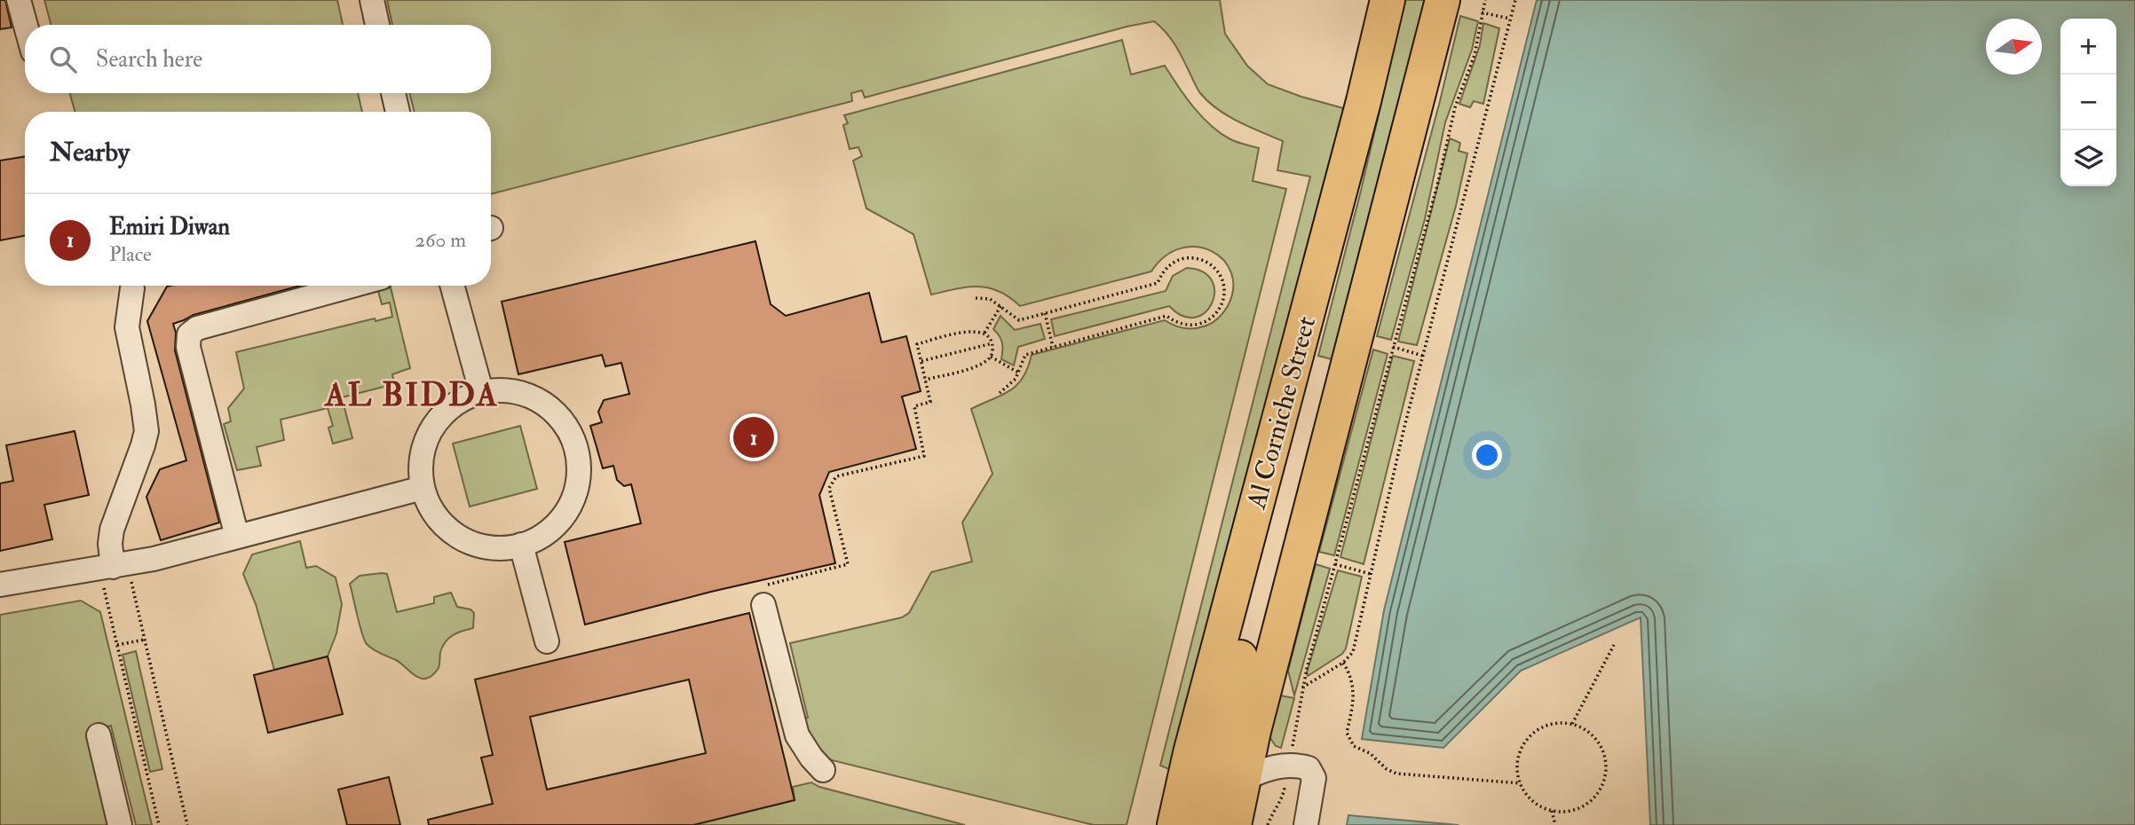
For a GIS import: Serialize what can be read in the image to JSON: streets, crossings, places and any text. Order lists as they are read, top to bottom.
{
  "streets": {
    "highway": ["Al Corniche Street"]
  },
  "districts": ["AL BIDDA"],
  "north": "right",
  "page": {
    "map_buttons": ["+", "−"],
    "search": "Search here",
    "heading": "Nearby",
    "list": [
      {
        "mark": "1",
        "name": "Emiri Diwan",
        "note": "Place",
        "value": "260 m"
      }
    ],
    "pins": "1"
  }
}
